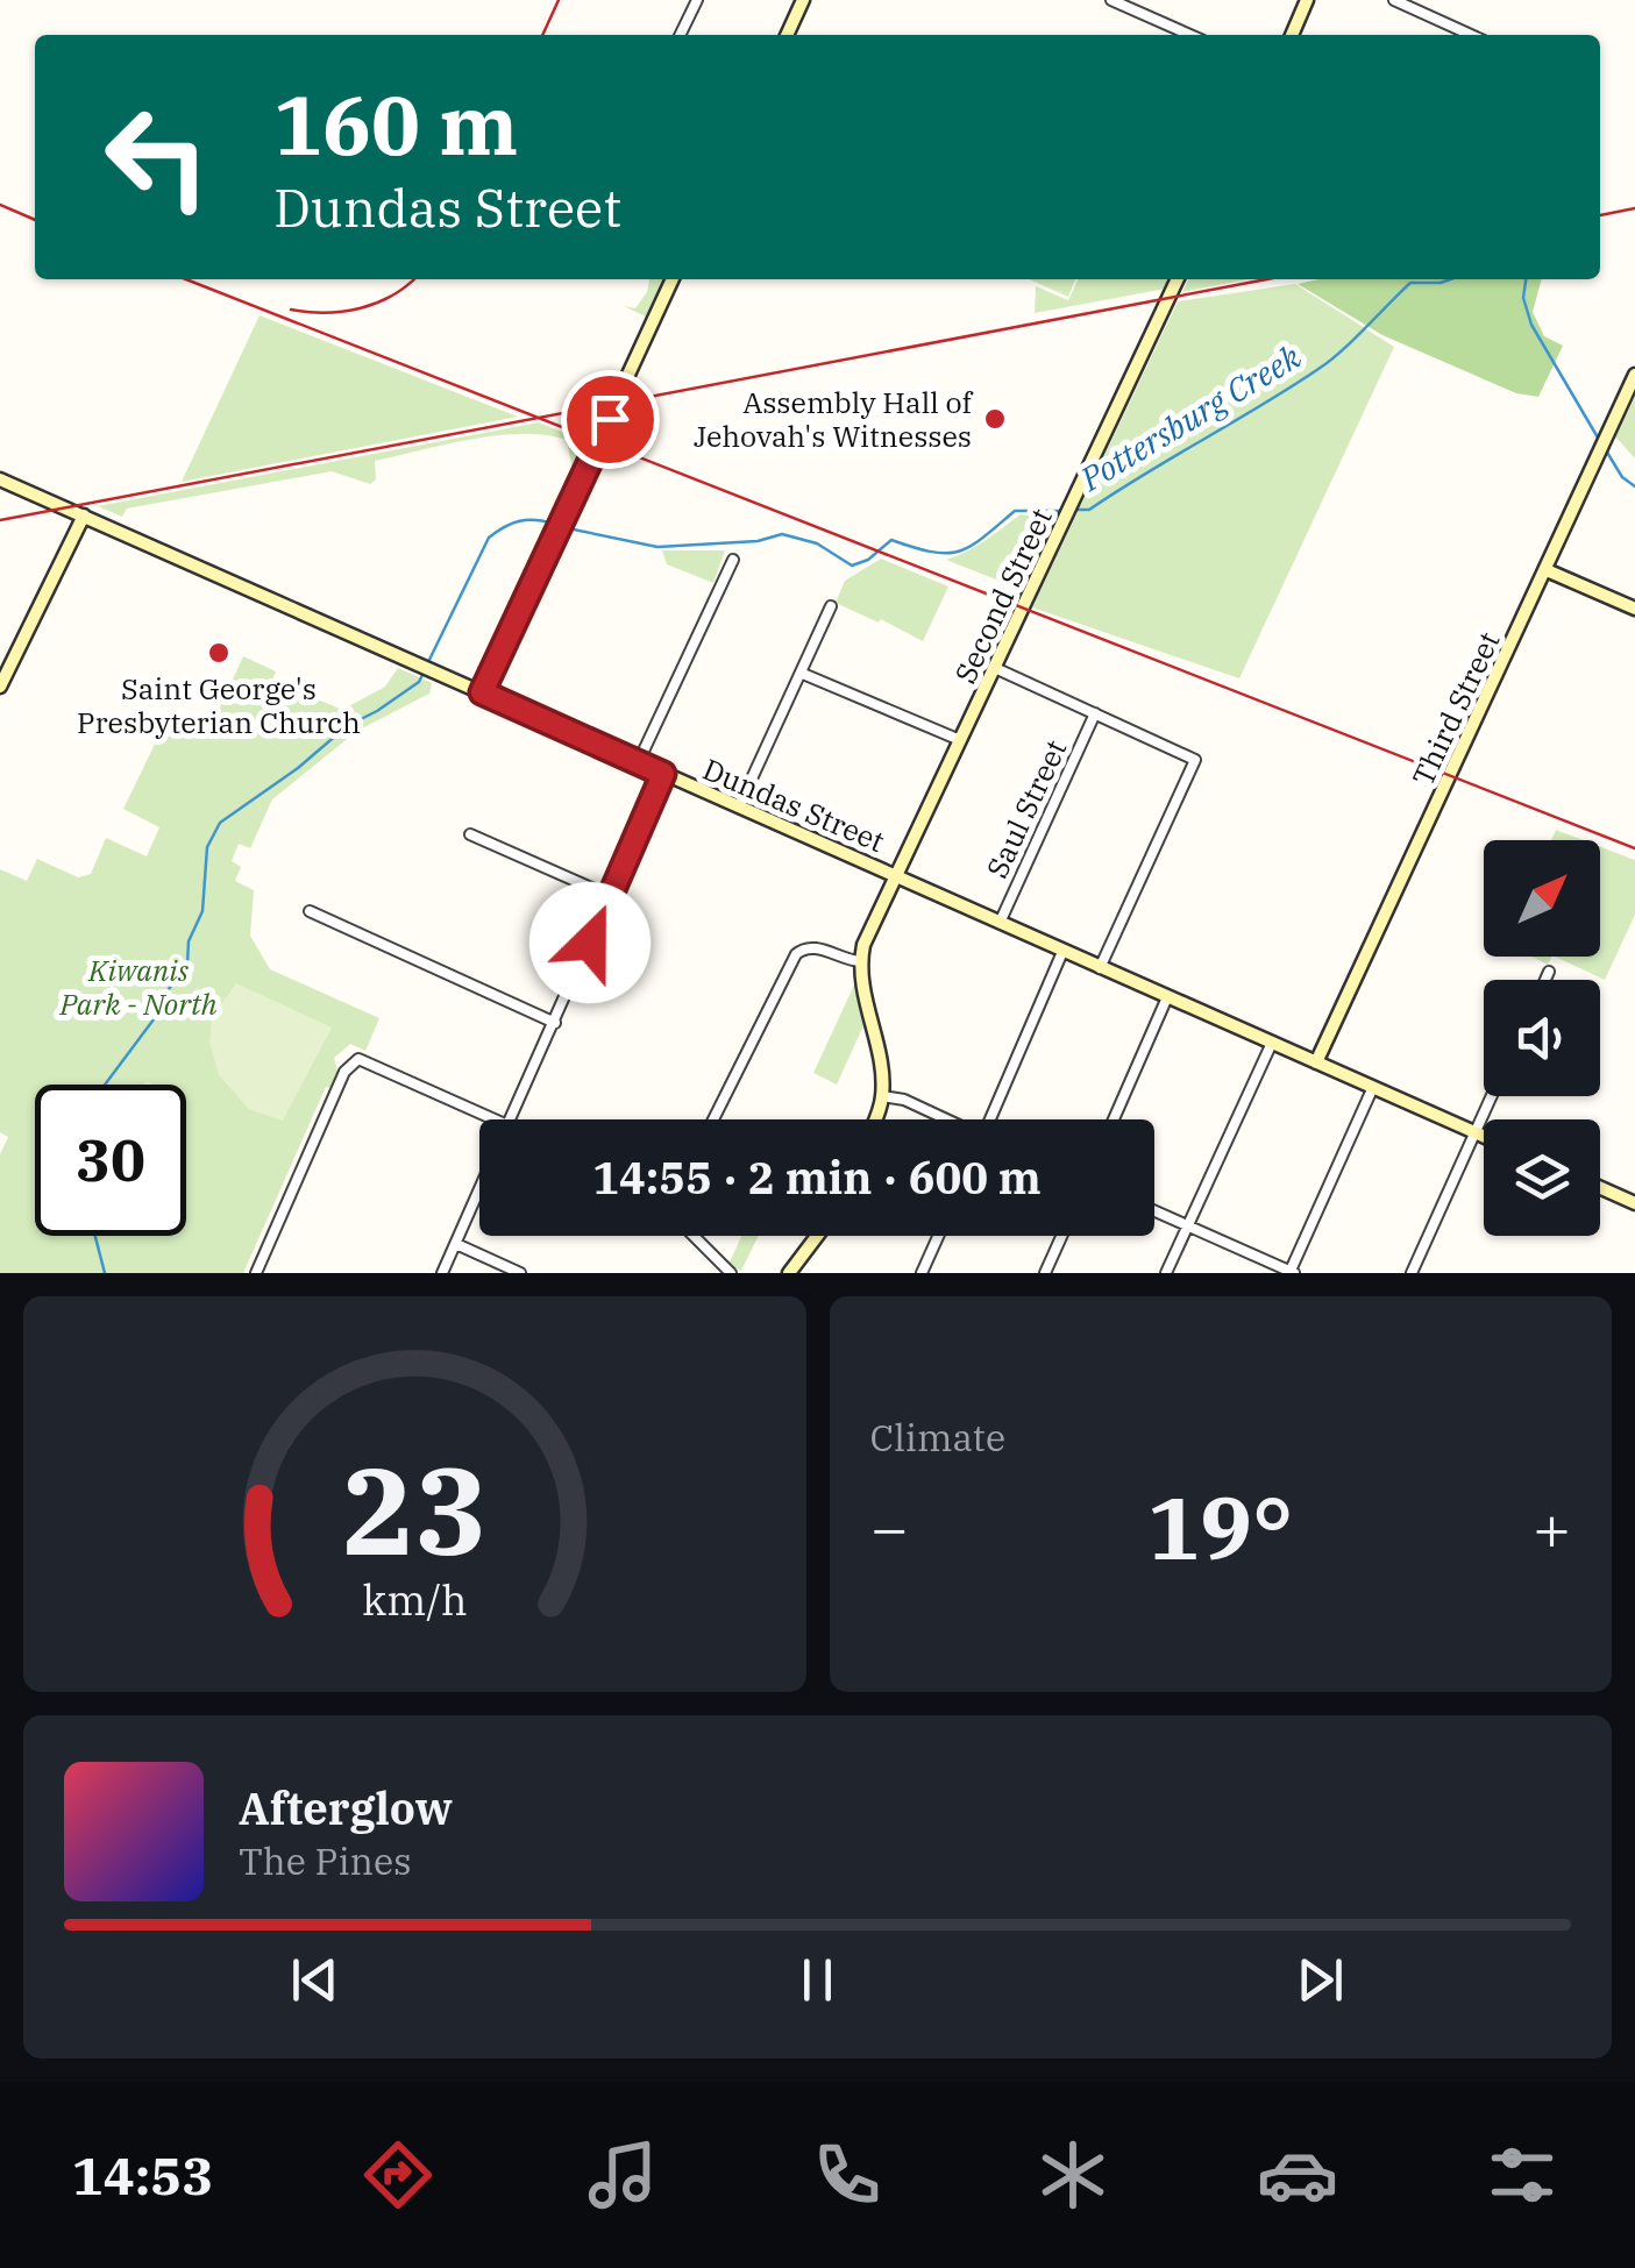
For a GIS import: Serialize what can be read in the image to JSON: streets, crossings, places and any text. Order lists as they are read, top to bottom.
{
  "streets": {
    "street": [
      "Second Street",
      "Third Street",
      "Dundas Street",
      "Saul Street"
    ]
  },
  "crossings": [
    ["Second Street", "Dundas Street"],
    ["Third Street", "Dundas Street"],
    ["Dundas Street", "Saul Street"]
  ],
  "water": ["Pottersburg Creek"],
  "parks": ["Kiwanis Park - North"],
  "places": ["Assembly Hall of Jehovah's Witnesses", "Saint George's Presbyterian Church"],
  "north": "top right",
  "page": {
    "turn": ["160 m", "Dundas Street"],
    "limit": "30",
    "trip": "14:55 · 2 min · 600 m",
    "tile": "Climate",
    "heat": ["−", "19°", "+"],
    "song": ["Afterglow", "The Pines"],
    "tabs": "14:53",
    "gauge": ["23", "km/h"]
  }
}
